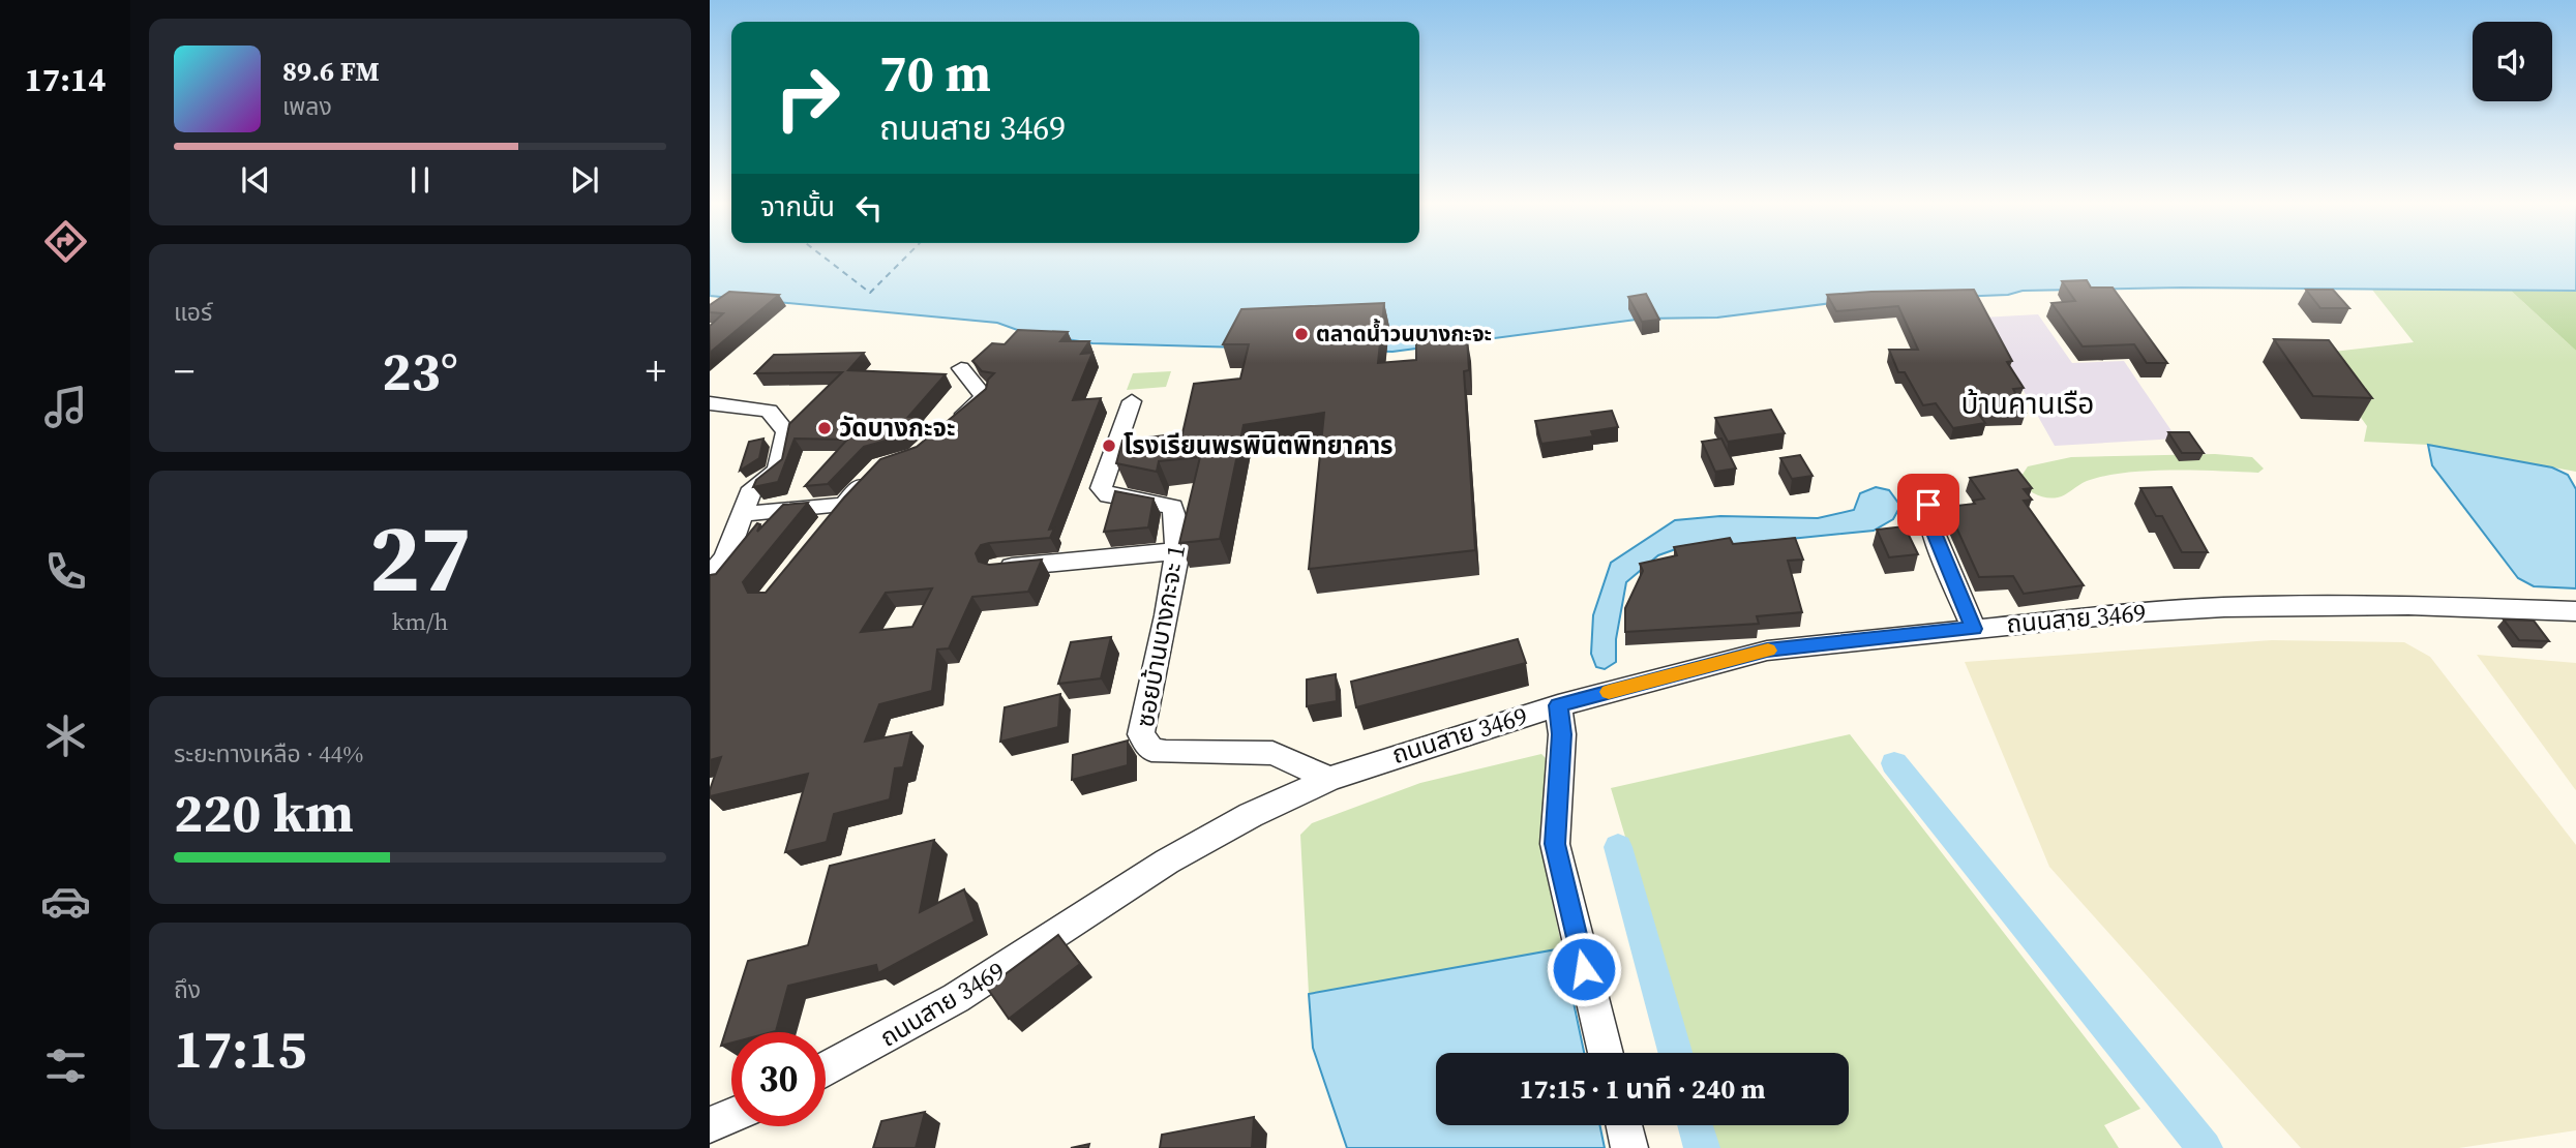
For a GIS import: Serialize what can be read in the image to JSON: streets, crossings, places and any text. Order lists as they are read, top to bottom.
{
  "streets": {
    "street": ["ถนนสาย 3469", "ซอยบ้านบางกะจะ 1"]
  },
  "crossings": [
    ["ถนนสาย 3469", "ซอยบ้านบางกะจะ 1"]
  ],
  "districts": ["บ้านคานเรือ"],
  "places": ["ตลาดน้ำวนบางกะจะ", "วัดบางกะจะ", "โรงเรียนพรพินิตพิทยาคาร"],
  "page": {
    "tabs": "17:14",
    "turn": ["70 m", "ถนนสาย 3469"],
    "song": ["89.6 FM", "เพลง"],
    "then": "จากนั้น",
    "tile": [
      "แอร์",
      ["27", "km/h"],
      ["ระยะทางเหลือ · 44%", "220 km"],
      ["ถึง", "17:15"]
    ],
    "heat": ["−", "23°", "+"],
    "limit": "30",
    "trip": "17:15 · 1 นาที · 240 m"
  }
}
